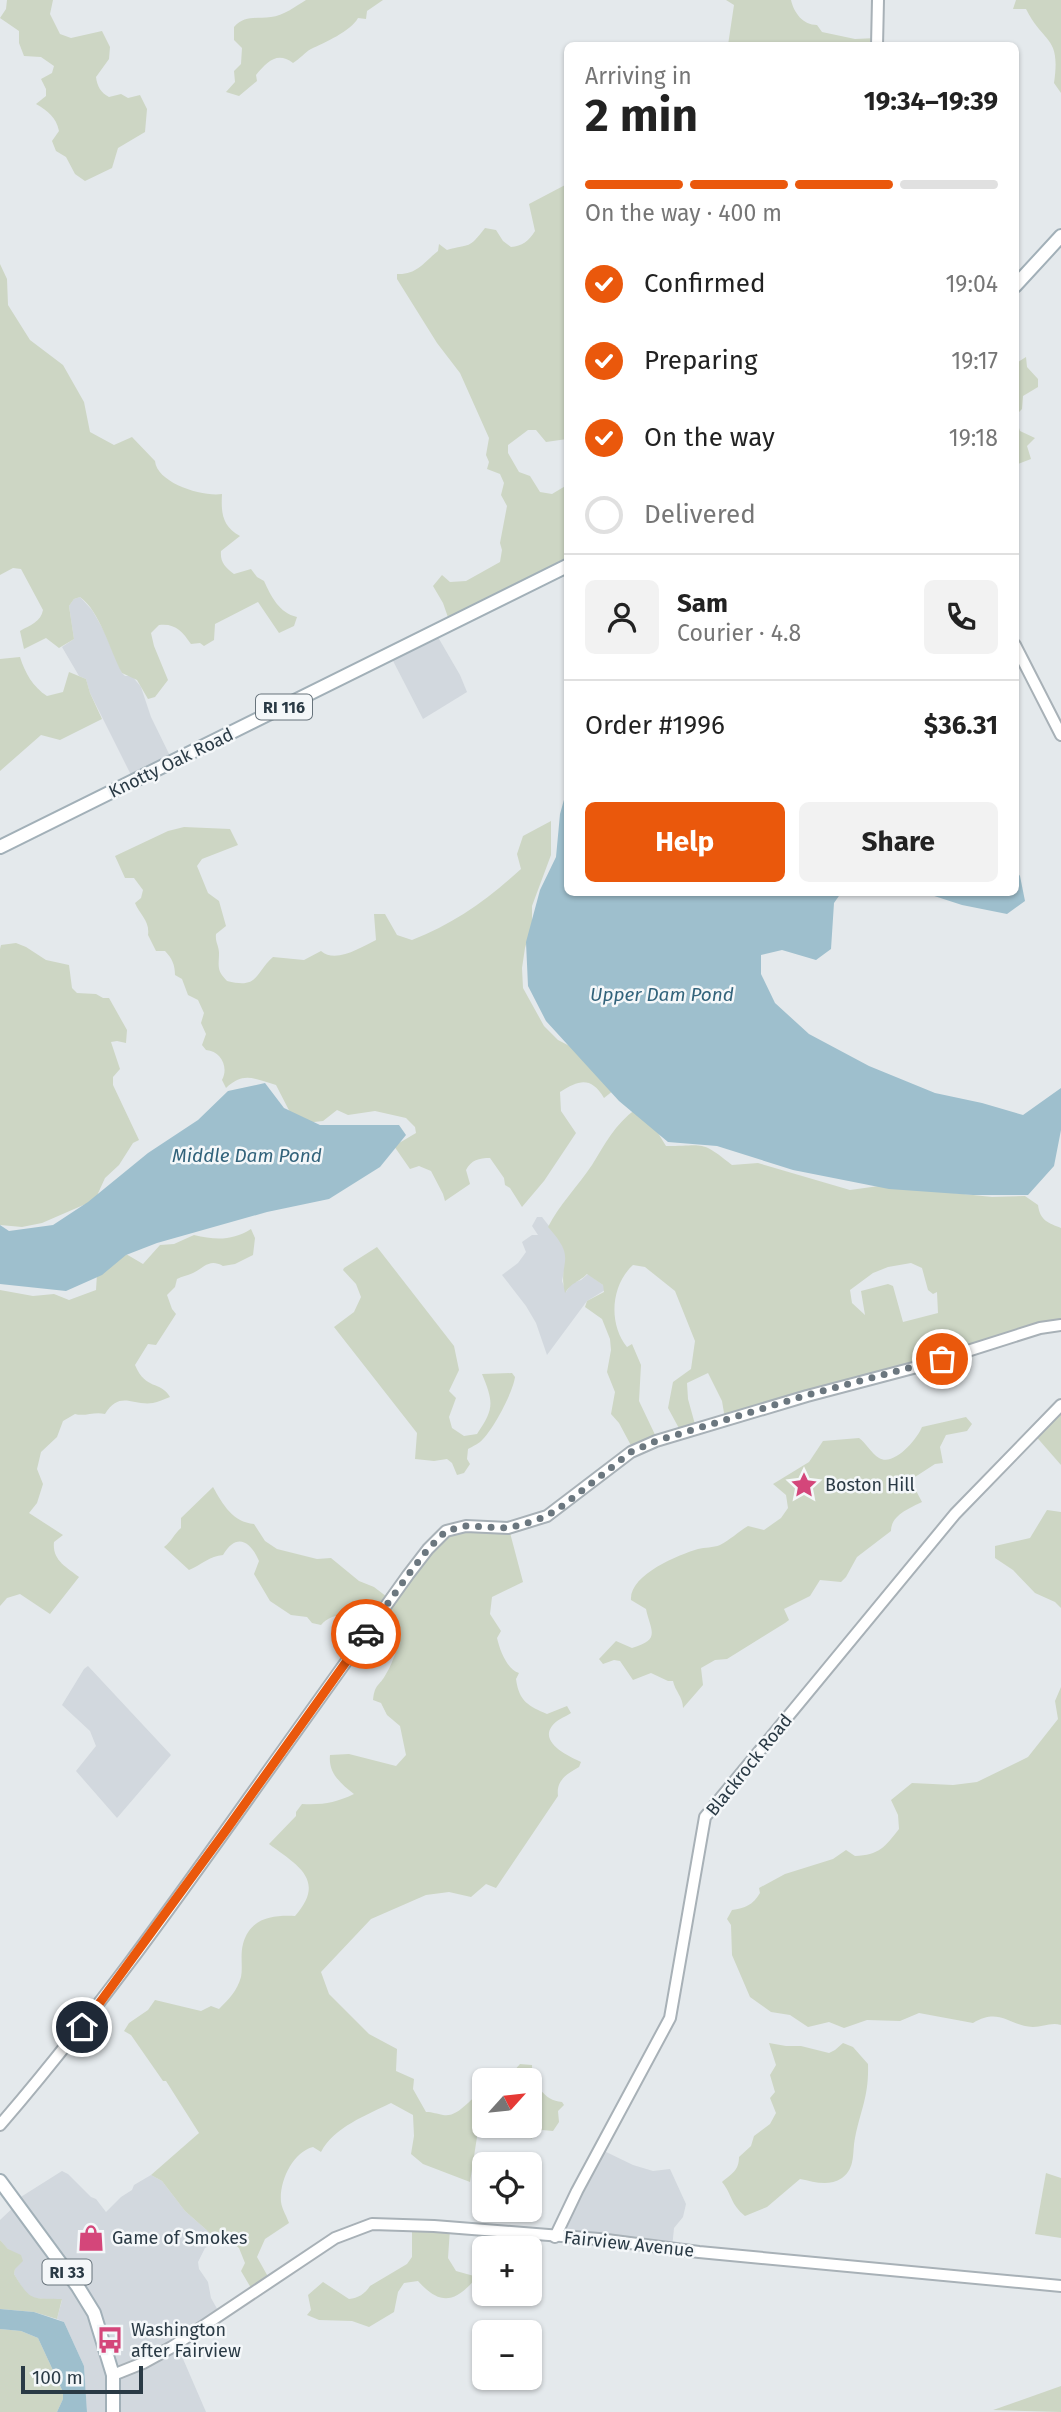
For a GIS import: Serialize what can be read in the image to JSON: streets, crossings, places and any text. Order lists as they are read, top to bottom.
{
  "streets": {
    "main road": ["RI 116", "Knotty Oak Road", "RI 33"],
    "street": ["Blackrock Road", "Fairview Avenue"]
  },
  "crossings": [
    ["Blackrock Road", "Fairview Avenue"],
    ["Fairview Avenue", "RI 33"]
  ],
  "water": ["Upper Dam Pond", "Middle Dam Pond"],
  "places": {
    "place": ["Boston Hill"],
    "shop": ["Game of Smokes"],
    "bus stop": ["Washington after Fairview"]
  },
  "scale_bar": "100 m",
  "north": "top right",
  "page": {
    "heading": ["2 min", "Arriving in", "19:34–19:39"],
    "panel": [
      "Sam",
      "Courier · 4.8",
      "Order #1996",
      "$36.31"
    ],
    "bar": "On the way · 400 m",
    "list": [
      ["Confirmed", "19:04"],
      ["Preparing", "19:17"],
      ["On the way", "19:18"],
      "Delivered"
    ],
    "buttons": ["Help", "Share"],
    "map_buttons": ["+", "−"],
    "scale": "100 m"
  }
}
